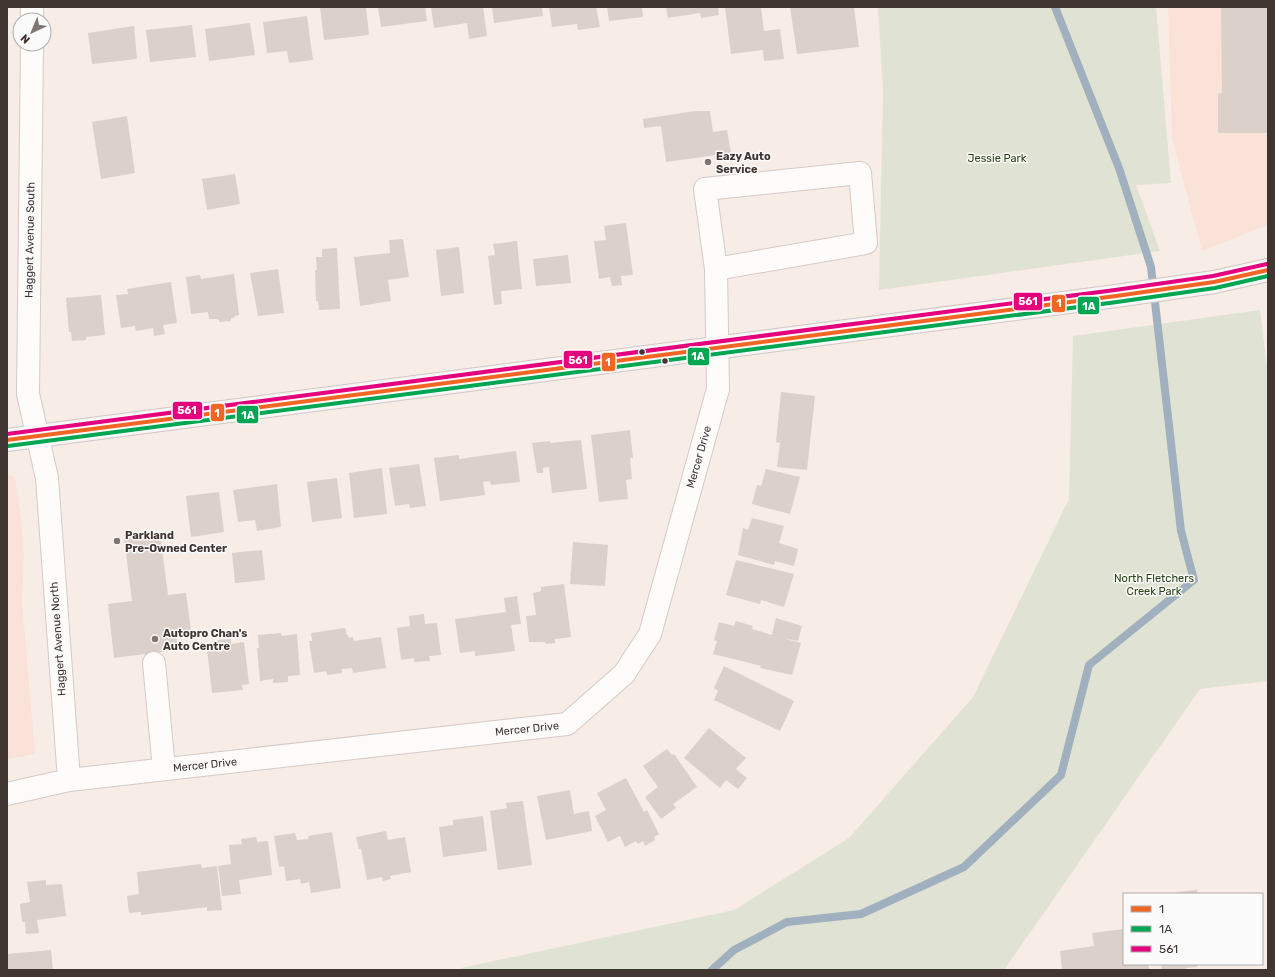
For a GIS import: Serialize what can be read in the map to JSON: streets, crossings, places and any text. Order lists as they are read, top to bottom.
{
  "streets": {
    "street": ["Haggert Avenue South", "Mercer Drive", "Haggert Avenue North"]
  },
  "crossings": [
    ["Haggert Avenue South", "Haggert Avenue North"],
    ["Mercer Drive", "Haggert Avenue North"]
  ],
  "parks": ["Jessie Park", "North Fletchers Creek Park"],
  "places": ["Eazy Auto Service", "Parkland Pre-Owned Center", "Autopro Chan's Auto Centre"],
  "lines": ["transit line 561", "transit line 1", "transit line 1A"],
  "legend": ["1", "1A", "561"],
  "north": "bottom left"
}
